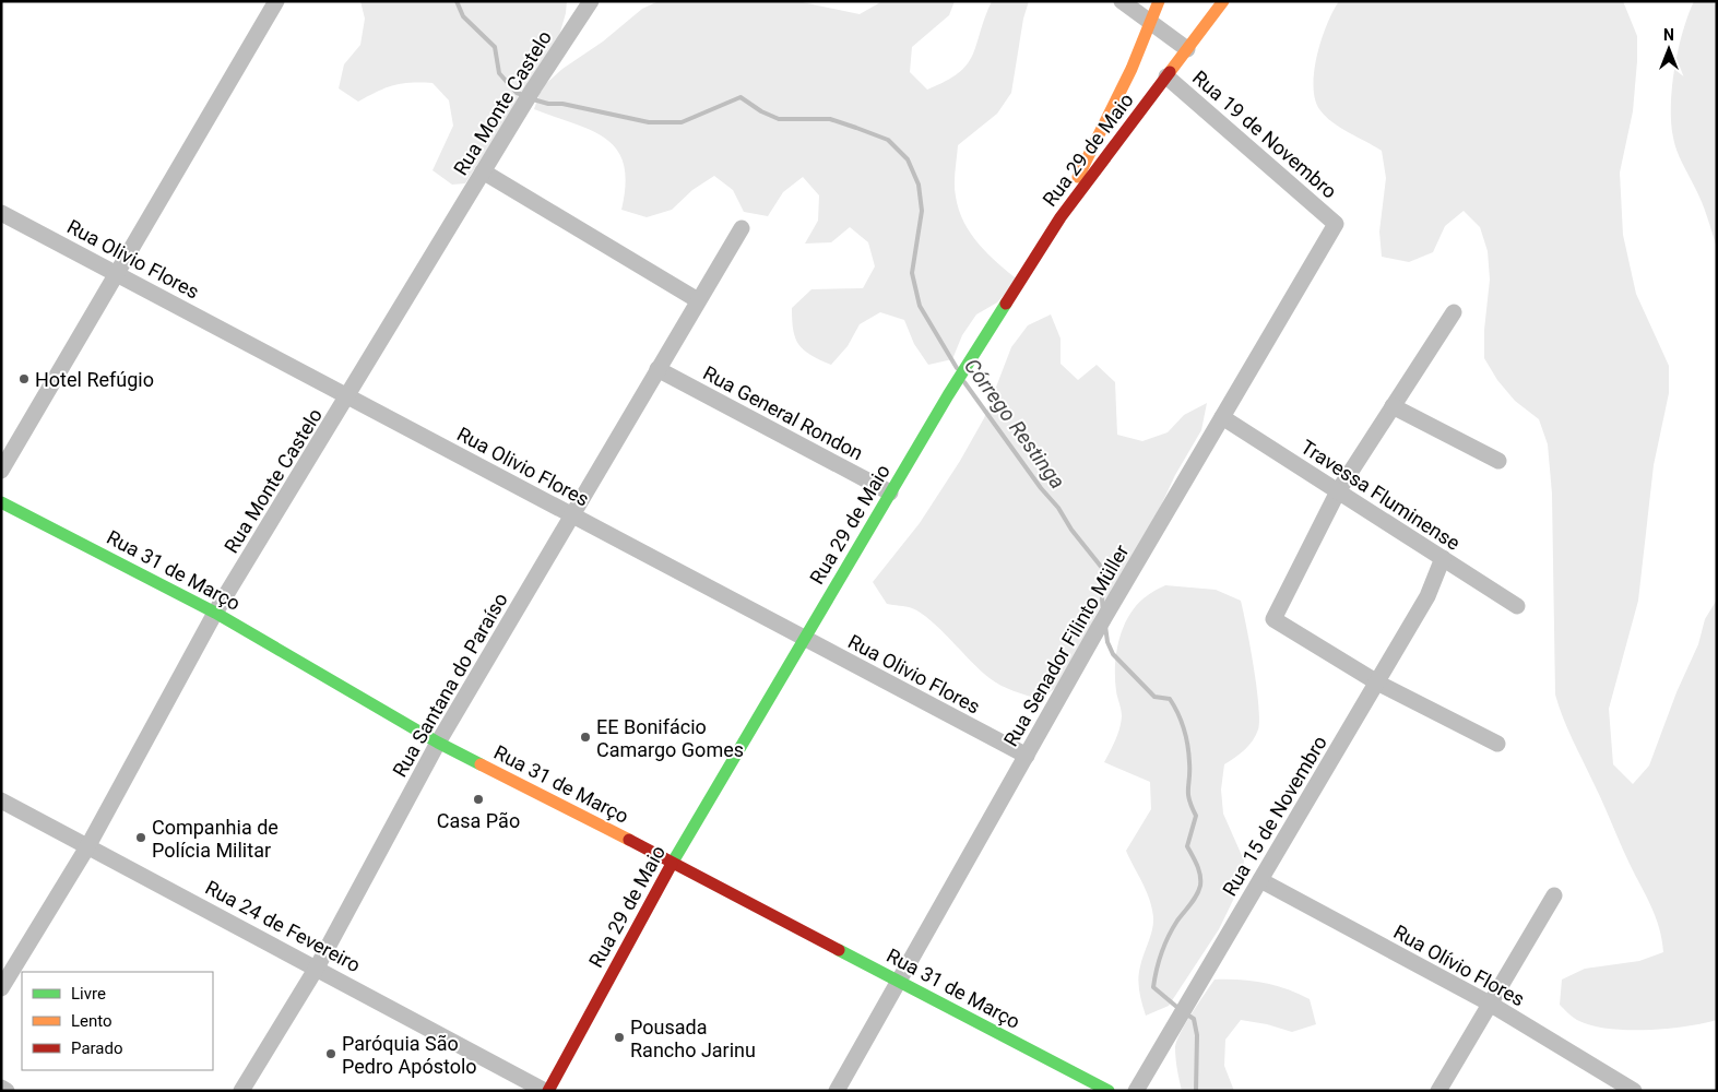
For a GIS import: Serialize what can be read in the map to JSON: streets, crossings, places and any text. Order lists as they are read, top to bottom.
{
  "streets": {
    "street": [
      "Rua Monte Castelo",
      "Rua 19 de Novembro",
      "Rua 29 de Maio",
      "Rua Olivio Flores",
      "Rua General Rondon",
      "Travessa Fluminense",
      "Rua 31 de Março",
      "Rua Senador Filinto Müller",
      "Rua Santana do Paraíso",
      "Rua 15 de Novembro",
      "Rua 24 de Fevereiro",
      "Rua Olívio Flores"
    ]
  },
  "crossings": [
    ["Rua Monte Castelo", "Rua Olivio Flores"],
    ["Rua Monte Castelo", "Rua 31 de Março"],
    ["Rua Monte Castelo", "Rua 24 de Fevereiro"],
    ["Rua 19 de Novembro", "Rua 29 de Maio"],
    ["Rua 19 de Novembro", "Rua Senador Filinto Müller"],
    ["Rua 29 de Maio", "Rua Olivio Flores"],
    ["Rua 29 de Maio", "Rua General Rondon"],
    ["Rua 29 de Maio", "Rua 31 de Março"],
    ["Rua 29 de Maio", "Rua 24 de Fevereiro"],
    ["Rua Olivio Flores", "Rua Senador Filinto Müller"],
    ["Rua Olivio Flores", "Rua Santana do Paraíso"],
    ["Rua General Rondon", "Rua Santana do Paraíso"],
    ["Travessa Fluminense", "Rua Senador Filinto Müller"],
    ["Travessa Fluminense", "Rua 15 de Novembro"],
    ["Rua 31 de Março", "Rua Senador Filinto Müller"],
    ["Rua 31 de Março", "Rua Santana do Paraíso"],
    ["Rua Santana do Paraíso", "Rua 24 de Fevereiro"],
    ["Rua 15 de Novembro", "Rua Olívio Flores"]
  ],
  "water": ["Córrego Restinga"],
  "places": [
    "Hotel Refúgio",
    "EE Bonifácio Camargo Gomes",
    "Casa Pão",
    "Companhia de Polícia Militar",
    "Pousada Rancho Jarinu",
    "Paróquia São Pedro Apóstolo"
  ],
  "legend": ["Livre", "Lento", "Parado"],
  "north": "top"
}
